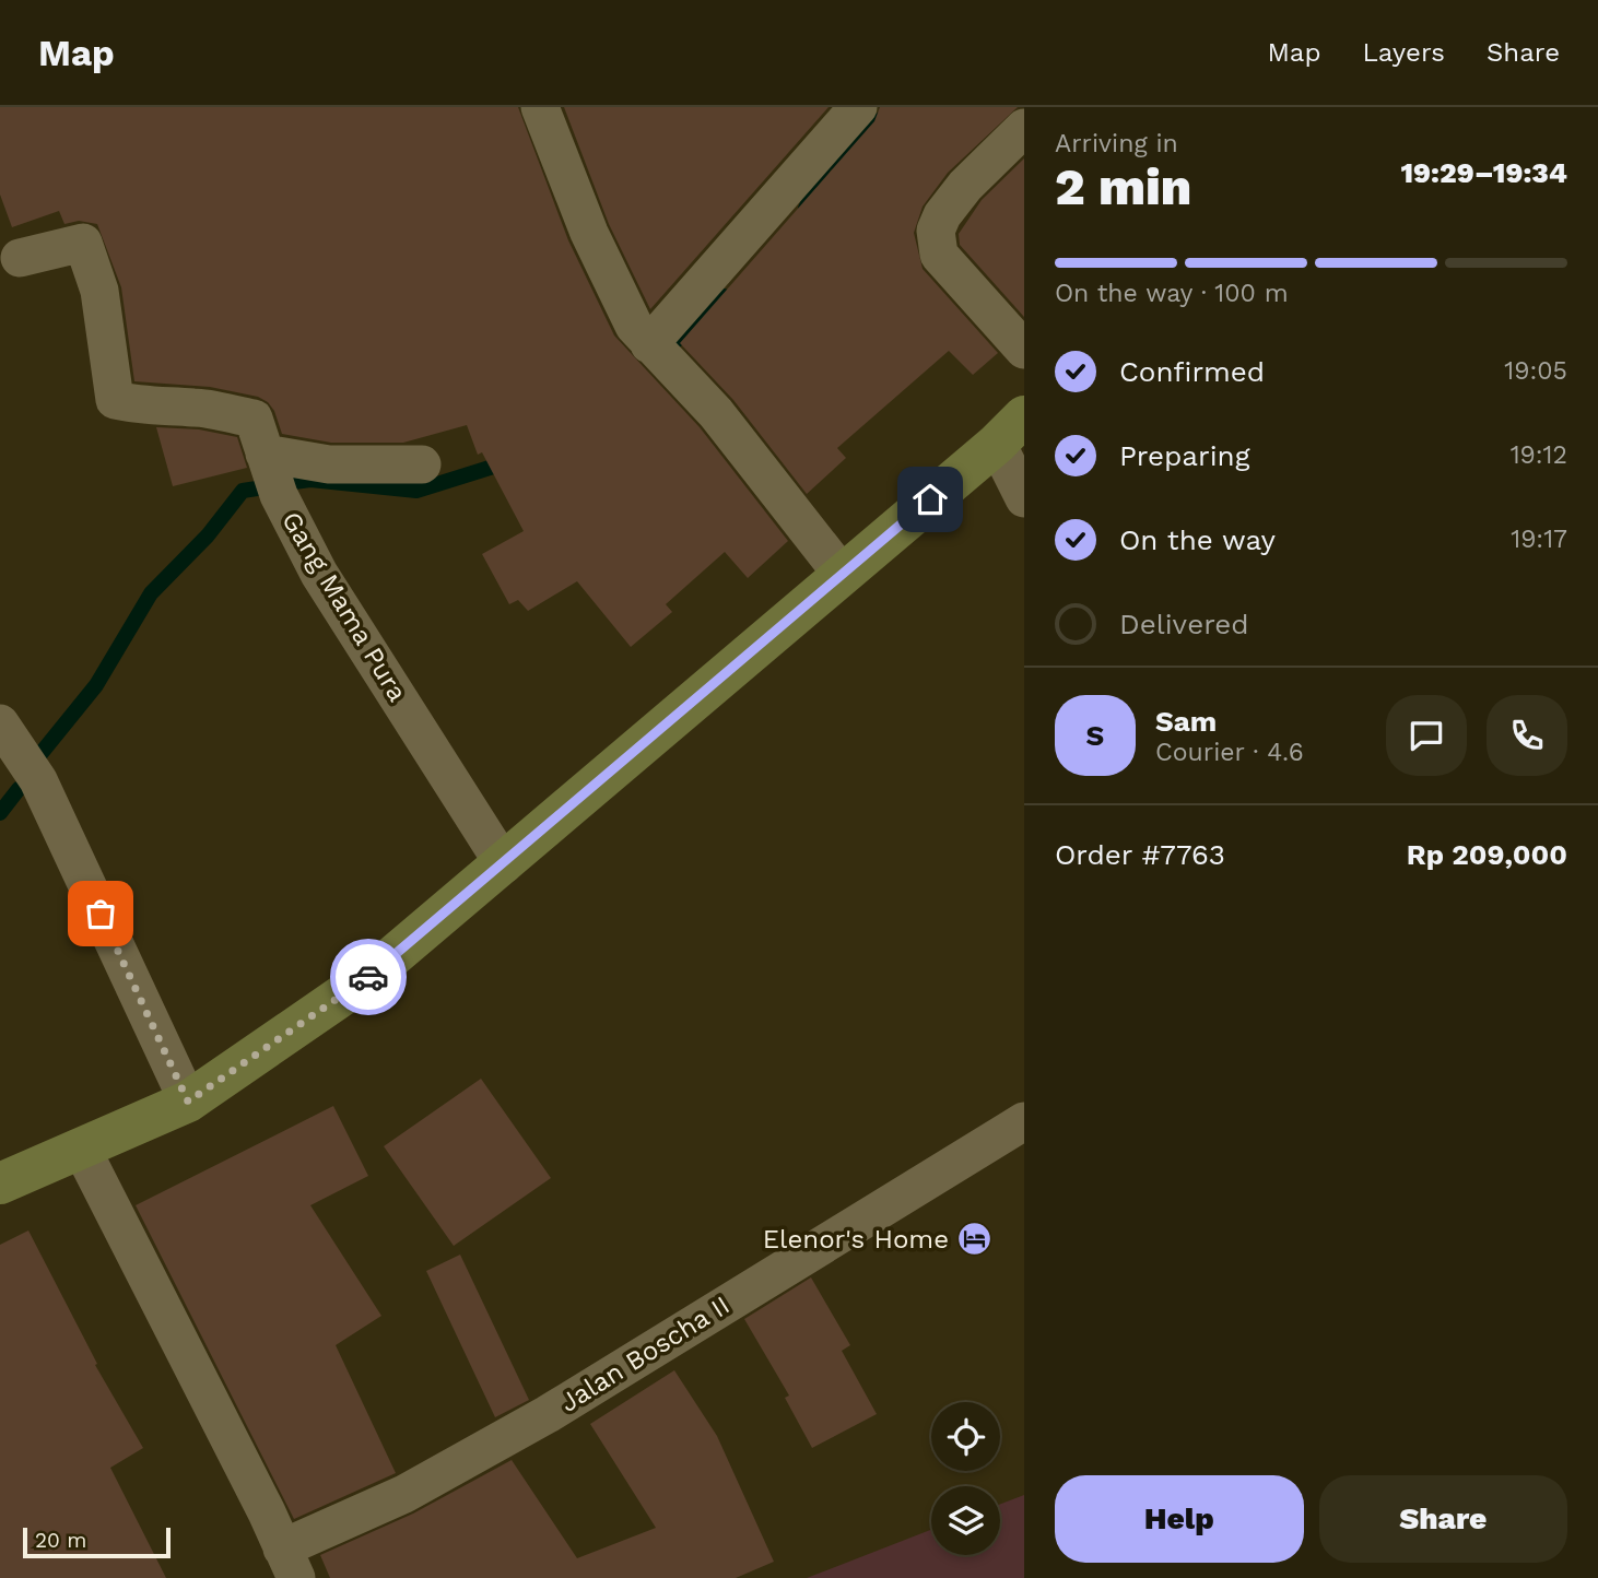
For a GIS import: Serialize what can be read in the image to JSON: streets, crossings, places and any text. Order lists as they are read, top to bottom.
{
  "streets": {
    "street": ["Gang Mama Pura", "Jalan Boscha II"]
  },
  "places": {
    "hotel": ["Elenor's Home"]
  },
  "scale_bar": "20 m",
  "page": {
    "header": "Map",
    "nav": ["Map", "Layers", "Share"],
    "heading": ["2 min", "Arriving in", "19:29–19:34"],
    "panel": [
      "Sam",
      "Courier · 4.6",
      "Order #7763",
      "Rp 209,000"
    ],
    "bar": "On the way · 100 m",
    "list": [
      ["Confirmed", "19:05"],
      ["Preparing", "19:12"],
      ["On the way", "19:17"],
      "Delivered"
    ],
    "round": "S",
    "buttons": ["Help", "Share"],
    "scale": "20 m"
  }
}
